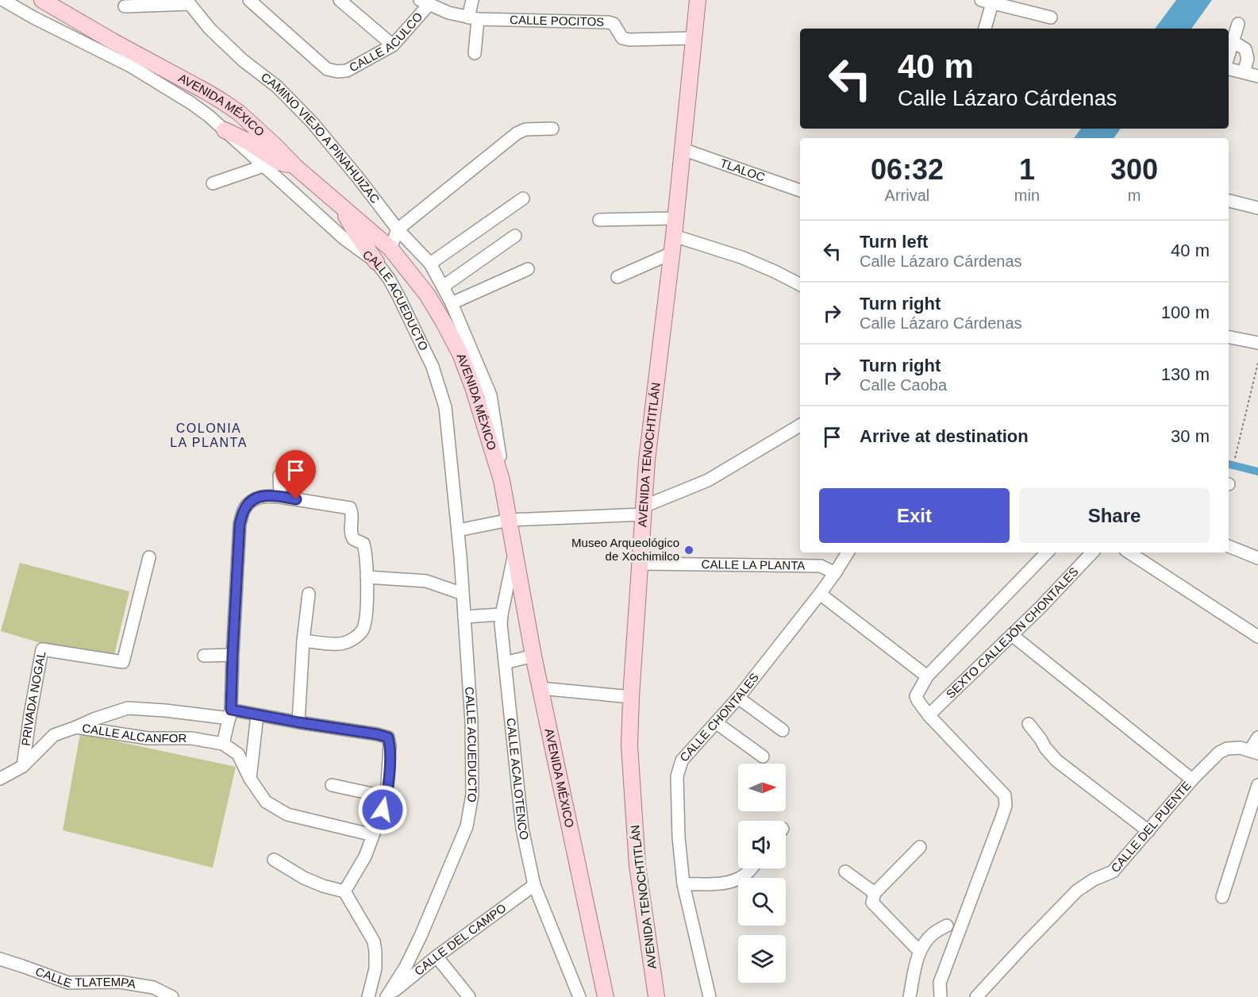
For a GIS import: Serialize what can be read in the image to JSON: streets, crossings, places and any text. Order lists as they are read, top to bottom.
{
  "streets": {
    "main road": ["AVENIDA MÉXICO", "AVENIDA TENOCHTITLÁN"],
    "street": [
      "CALLE POCITOS",
      "CALLE ACULCO",
      "CAMINO VIEJO A PINAHUIZAC",
      "TLALOC",
      "CALLE ACUEDUCTO",
      "CALLE LA PLANTA",
      "SEXTO CALLEJÓN CHONTALES",
      "PRIVADA NOGAL",
      "CALLE CHONTALES",
      "CALLE ALCANFOR",
      "CALLE ACALOTENCO",
      "CALLE DEL PUENTE",
      "CALLE DEL CAMPO",
      "CALLE TLATEMPA"
    ]
  },
  "crossings": [
    ["CALLE POCITOS", "CALLE ACULCO"],
    ["CALLE POCITOS", "AVENIDA TENOCHTITLÁN"],
    ["AVENIDA MÉXICO", "CAMINO VIEJO A PINAHUIZAC"],
    ["AVENIDA MÉXICO", "CALLE ACALOTENCO"],
    ["TLALOC", "AVENIDA TENOCHTITLÁN"],
    ["CALLE ACUEDUCTO", "CALLE DEL CAMPO"],
    ["AVENIDA TENOCHTITLÁN", "CALLE LA PLANTA"],
    ["CALLE LA PLANTA", "CALLE CHONTALES"],
    ["PRIVADA NOGAL", "CALLE ALCANFOR"],
    ["CALLE ACALOTENCO", "CALLE DEL CAMPO"]
  ],
  "districts": ["COLONIA LA PLANTA"],
  "places": ["Museo Arqueológico de Xochimilco"],
  "north": "right",
  "page": {
    "turn": ["40 m", "Calle Lázaro Cárdenas"],
    "eta": [
      "06:32",
      "Arrival",
      "1",
      "min",
      "300",
      "m"
    ],
    "list": [
      {
        "name": "Turn left",
        "note": "Calle Lázaro Cárdenas",
        "value": "40 m"
      },
      {
        "name": "Turn right",
        "note": "Calle Lázaro Cárdenas",
        "value": "100 m"
      },
      {
        "name": "Turn right",
        "note": "Calle Caoba",
        "value": "130 m"
      },
      {
        "name": "Arrive at destination",
        "value": "30 m"
      }
    ],
    "buttons": ["Exit", "Share"]
  }
}
